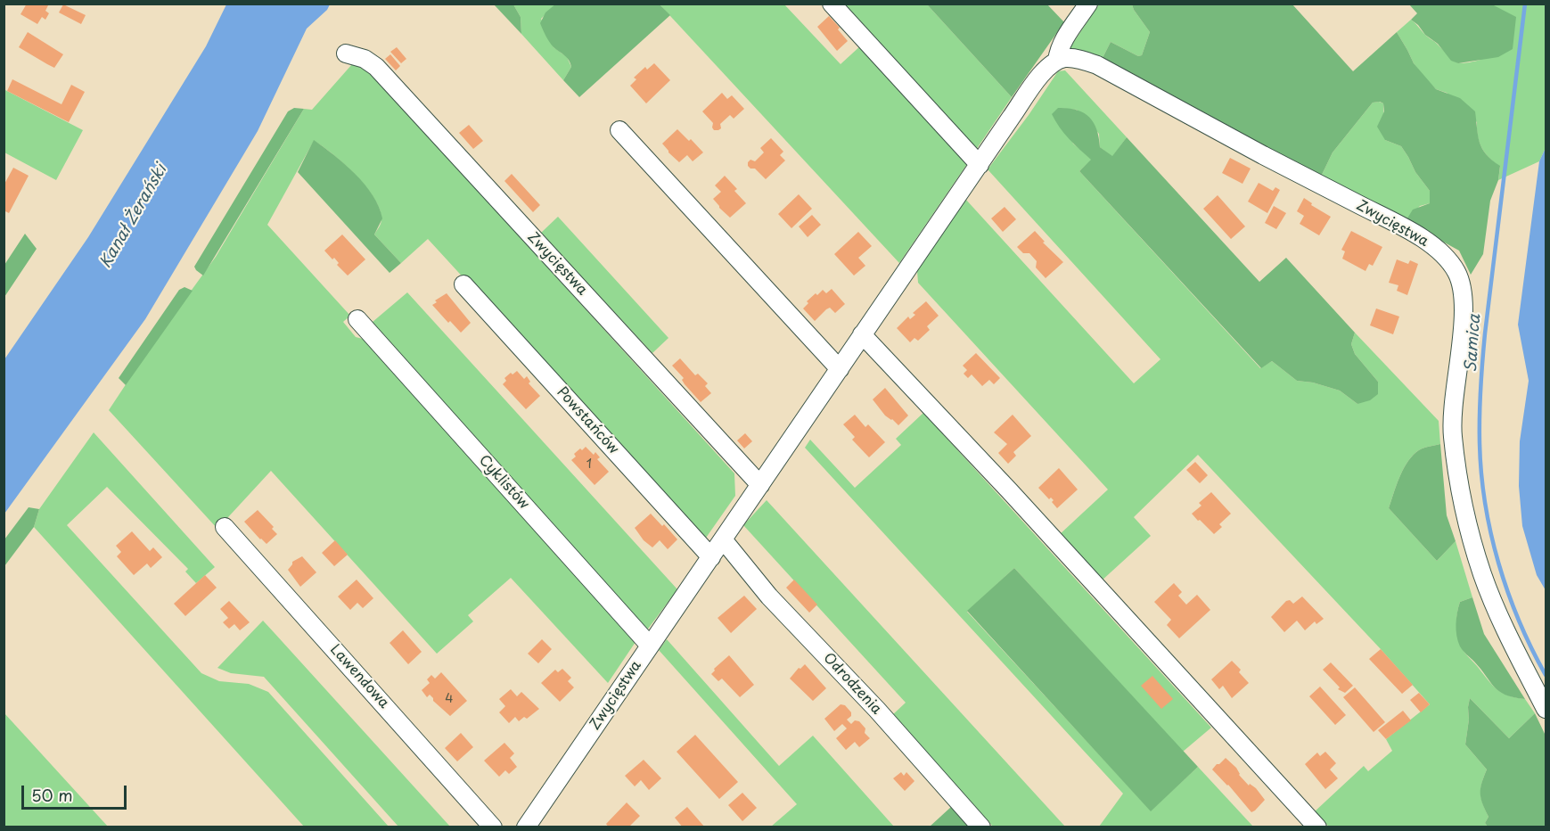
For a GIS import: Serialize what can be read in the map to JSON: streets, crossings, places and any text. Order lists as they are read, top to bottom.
{
  "streets": {
    "street": [
      "Zwycięstwa",
      "Powstańców",
      "Cyklistów",
      "Lawendowa",
      "Odrodzenia"
    ]
  },
  "crossings": [
    ["Zwycięstwa", "Powstańców"],
    ["Zwycięstwa", "Cyklistów"],
    ["Zwycięstwa", "Odrodzenia"]
  ],
  "water": ["Kanał Żerański", "Samica"],
  "house_numbers": ["1", "4"],
  "scale_bar": "50 m"
}
